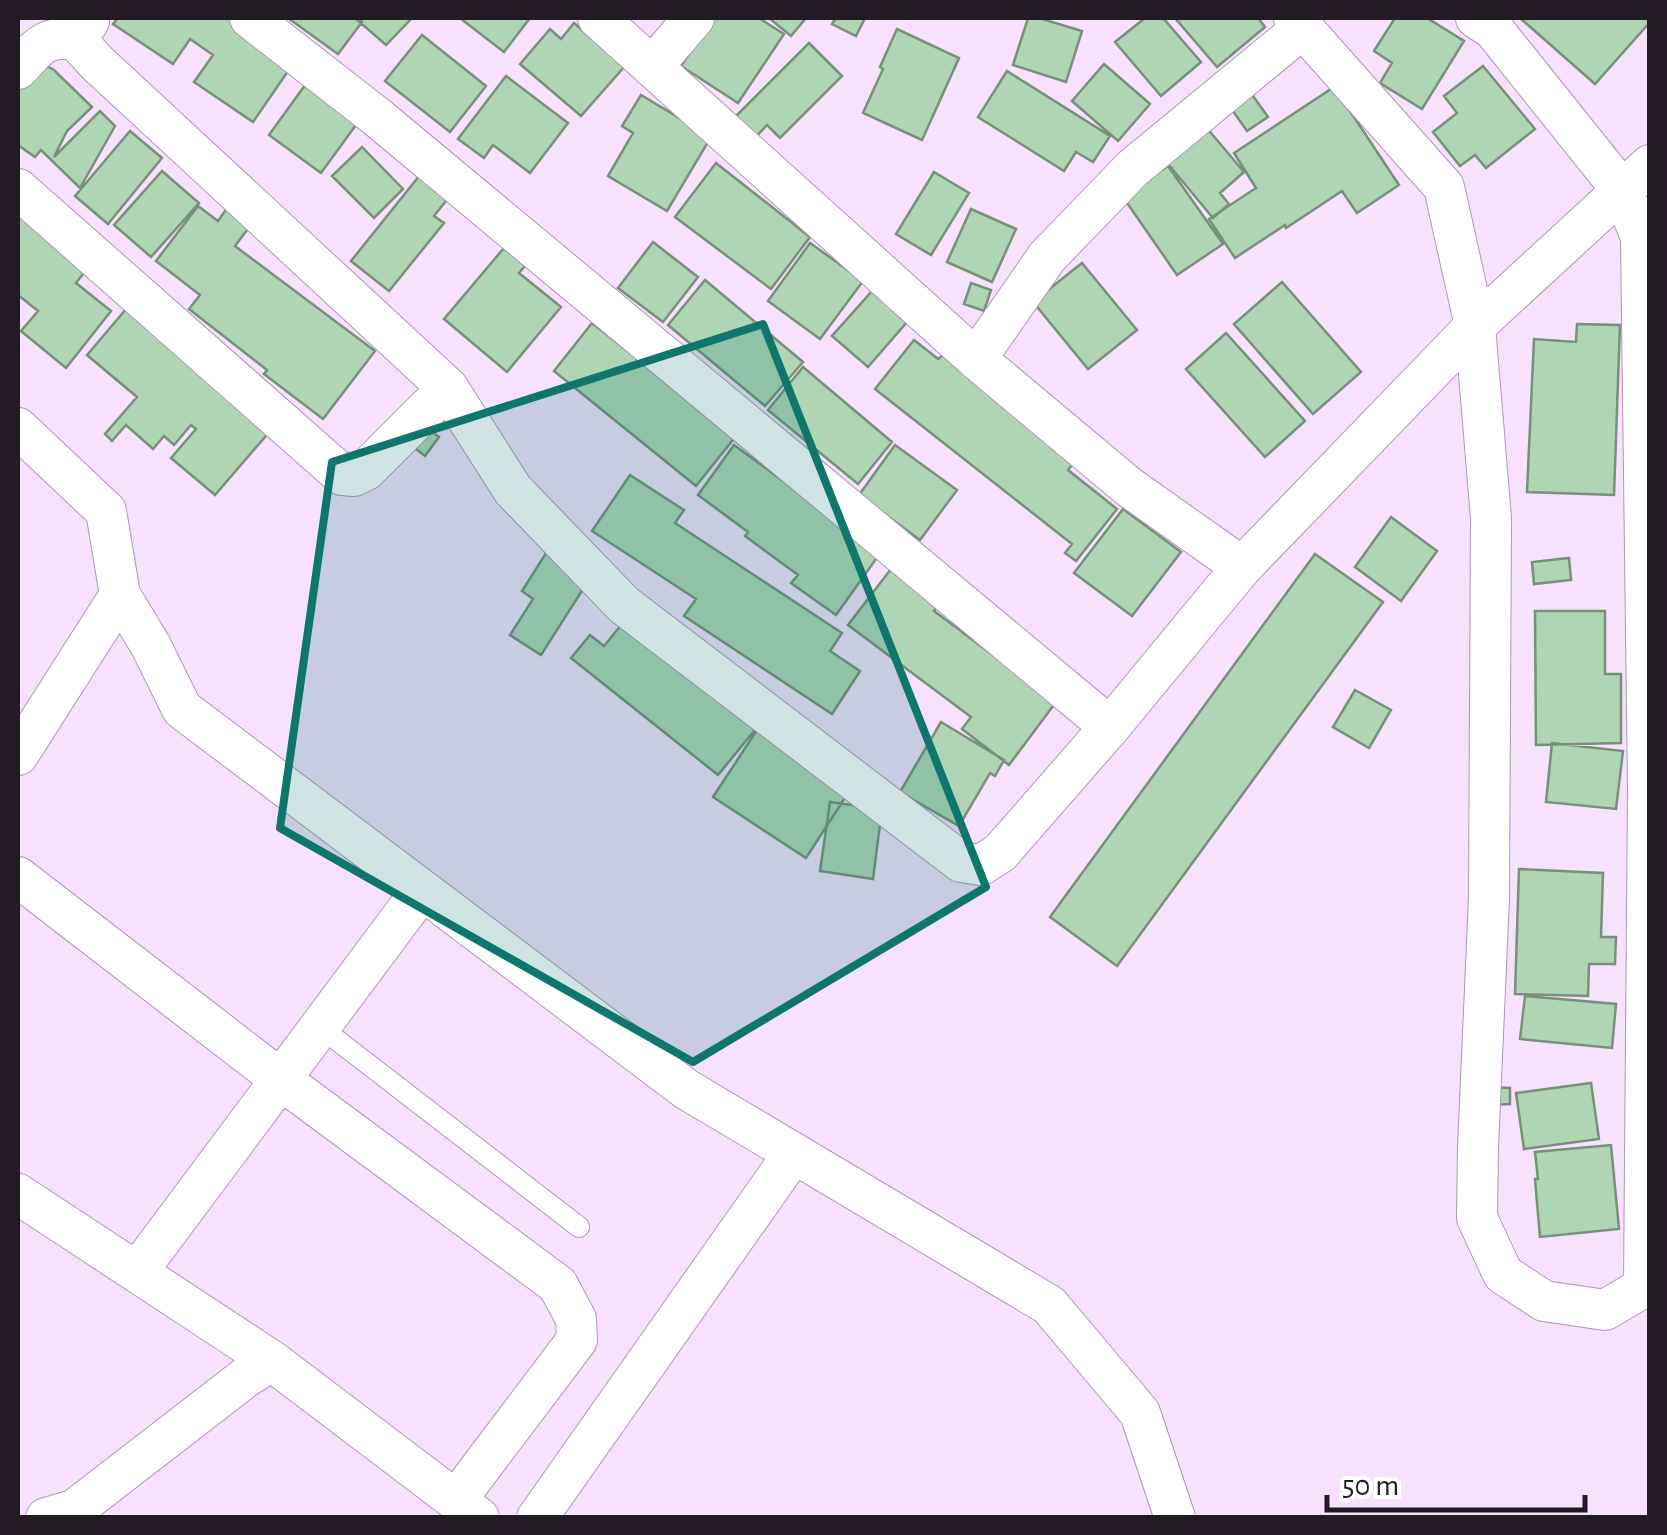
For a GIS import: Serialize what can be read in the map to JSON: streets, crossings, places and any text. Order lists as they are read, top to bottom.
{
  "scale_bar": "50 m"
}
